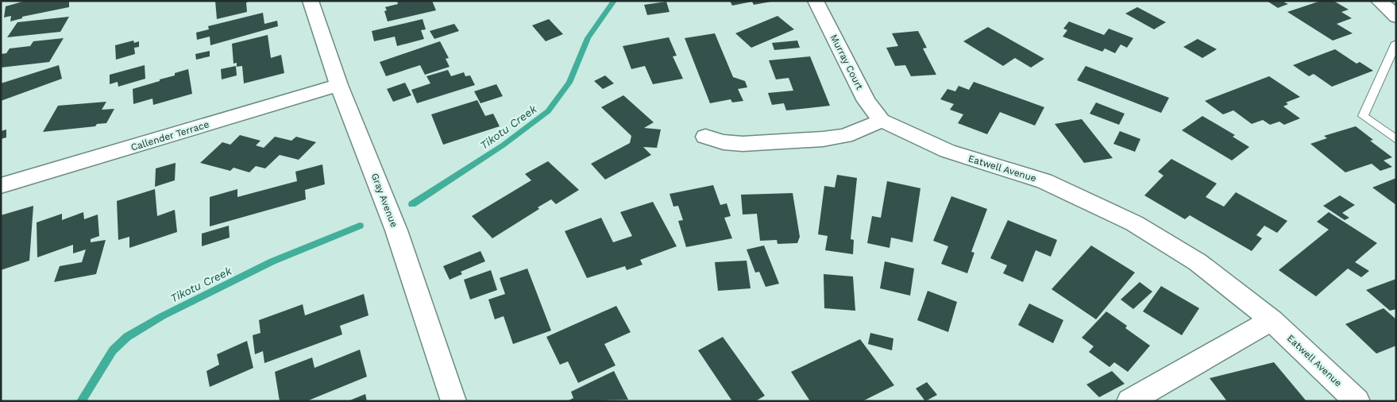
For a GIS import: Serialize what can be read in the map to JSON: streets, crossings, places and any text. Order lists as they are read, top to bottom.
{
  "streets": {
    "street": [
      "Murray Court",
      "Callender Terrace",
      "Eatwell Avenue",
      "Gray Avenue"
    ]
  },
  "crossings": [
    ["Murray Court", "Eatwell Avenue"],
    ["Callender Terrace", "Gray Avenue"]
  ],
  "water": ["Tikotu Creek"]
}
